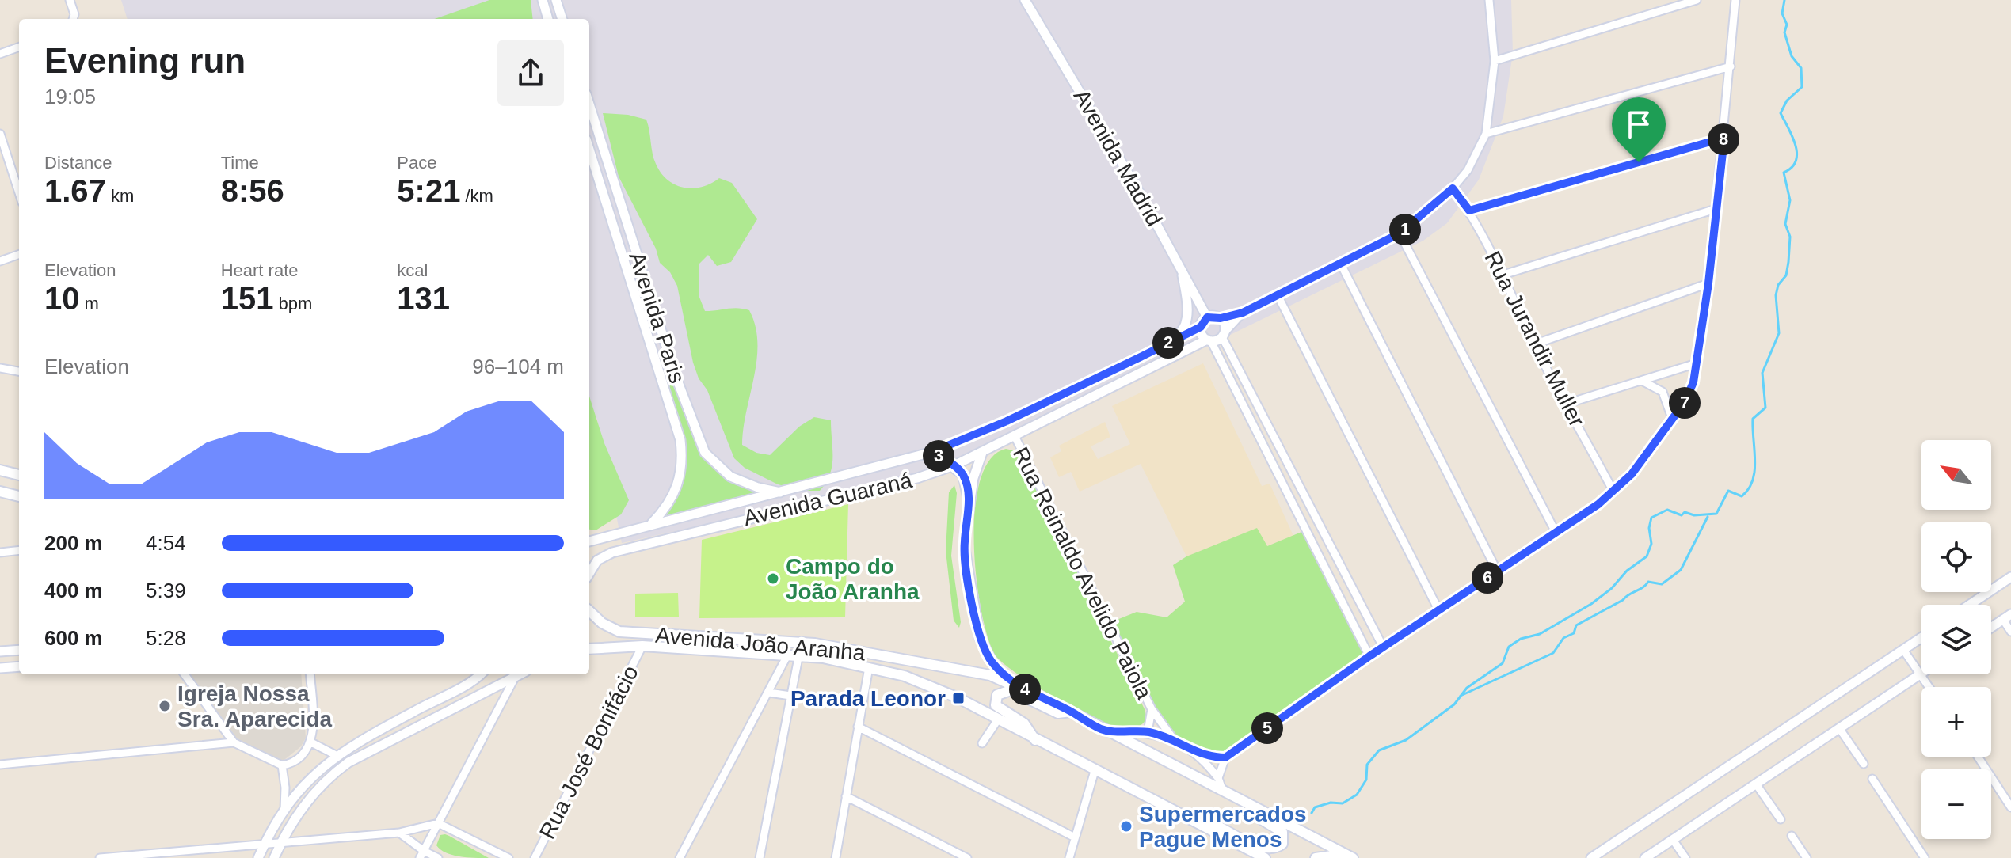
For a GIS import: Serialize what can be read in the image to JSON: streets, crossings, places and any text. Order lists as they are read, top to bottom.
{
  "streets": {
    "main road": ["Avenida João Aranha"],
    "street": [
      "Avenida Madrid",
      "Avenida Paris",
      "Rua Jurandir Muller",
      "Avenida Guaraná",
      "Rua Reinaldo Avelido Paiola",
      "Rua José Bonifácio"
    ]
  },
  "crossings": [
    ["Avenida Madrid", "Avenida Guaraná"],
    ["Avenida Paris", "Avenida Guaraná"],
    ["Avenida Guaraná", "Rua Reinaldo Avelido Paiola"],
    ["Avenida João Aranha", "Rua José Bonifácio"]
  ],
  "places": {
    "other": ["Campo do João Aranha", "Igreja Nossa Sra. Aparecida", "Supermercados Pague Menos"],
    "transit": ["Parada Leonor"]
  },
  "north": "top left",
  "page": {
    "heading": ["Evening run", "19:05"],
    "pins": [
      "8",
      "1",
      "2",
      "7",
      "3",
      "6",
      "4",
      "5"
    ],
    "stats": [
      ["Distance", "1.67 km"],
      ["Time", "8:56"],
      ["Pace", "5:21 /km"],
      ["Elevation", "10 m"],
      ["Heart rate", "151 bpm"],
      ["kcal", "131"]
    ],
    "chart": ["Elevation", "96–104 m"],
    "map_buttons": ["+", "−"],
    "list": [
      {
        "name": "200 m",
        "note": "4:54"
      },
      {
        "name": "400 m",
        "note": "5:39"
      },
      {
        "name": "600 m",
        "note": "5:28"
      }
    ]
  }
}
